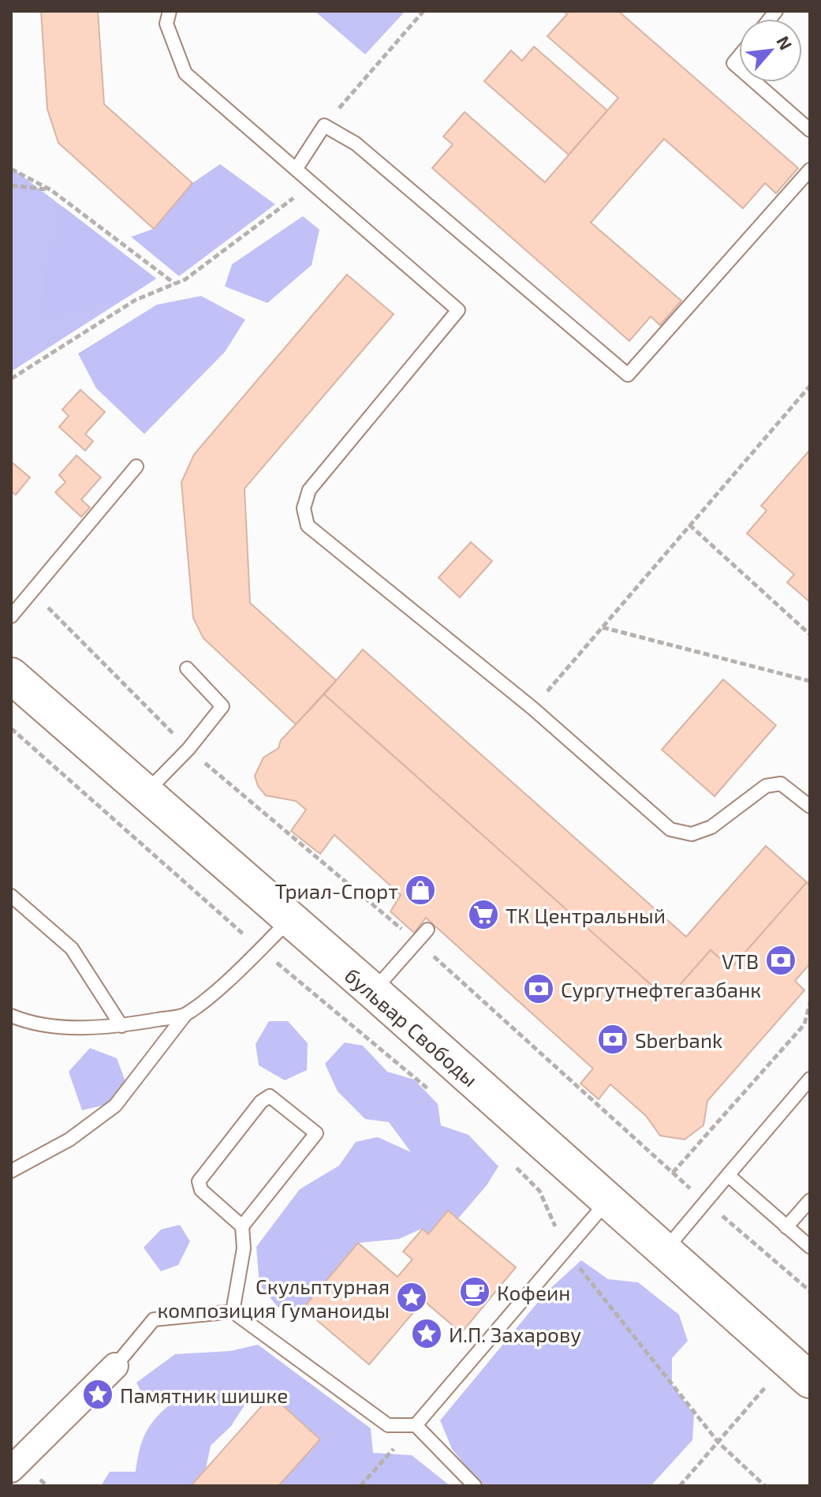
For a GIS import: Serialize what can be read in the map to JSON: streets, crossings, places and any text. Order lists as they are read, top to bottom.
{
  "streets": {
    "main road": ["бульвар Свободы"]
  },
  "places": {
    "shop": ["Триал-Спорт"],
    "supermarket": ["ТК Центральный"],
    "bank": ["VTB", "Сургутнефтегазбанк", "Sberbank"],
    "cafe": ["Кофеин"],
    "place": ["Скульптурная композиция Гуманоиды", "И.П. Захарову", "Памятник шишке"]
  },
  "north": "top right"
}
